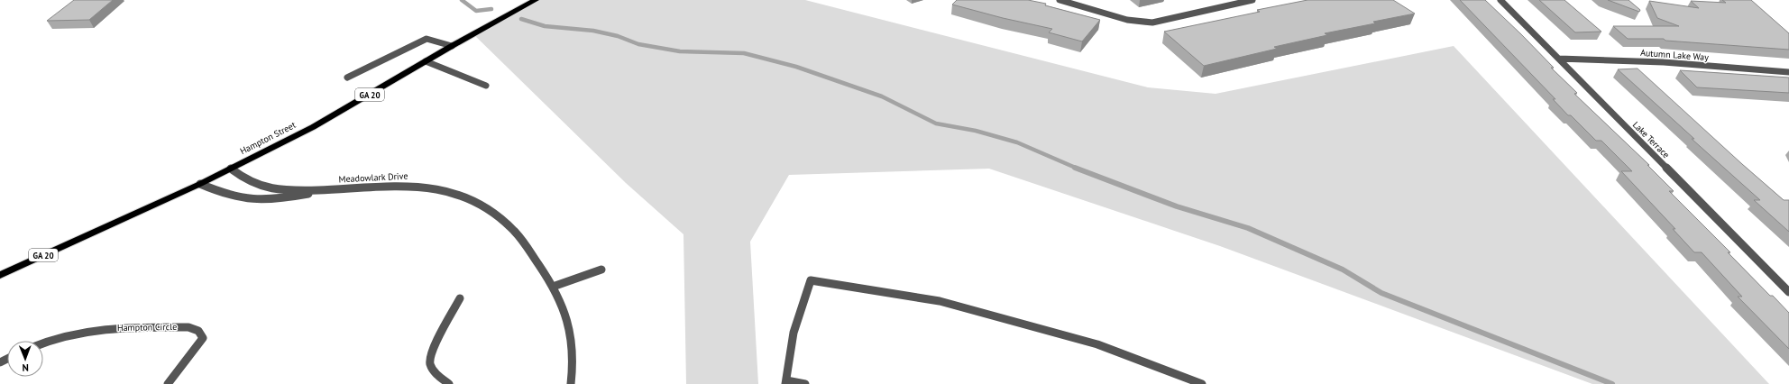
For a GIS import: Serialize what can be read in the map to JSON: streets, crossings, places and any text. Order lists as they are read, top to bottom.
{
  "streets": {
    "main road": ["GA 20", "Hampton Street"],
    "street": [
      "Autumn Lake Way",
      "Lake Terrace",
      "Meadowlark Drive",
      "Hampton Circle"
    ]
  },
  "crossings": [
    ["Autumn Lake Way", "Lake Terrace"],
    ["Hampton Street", "Meadowlark Drive"]
  ],
  "north": "bottom"
}
